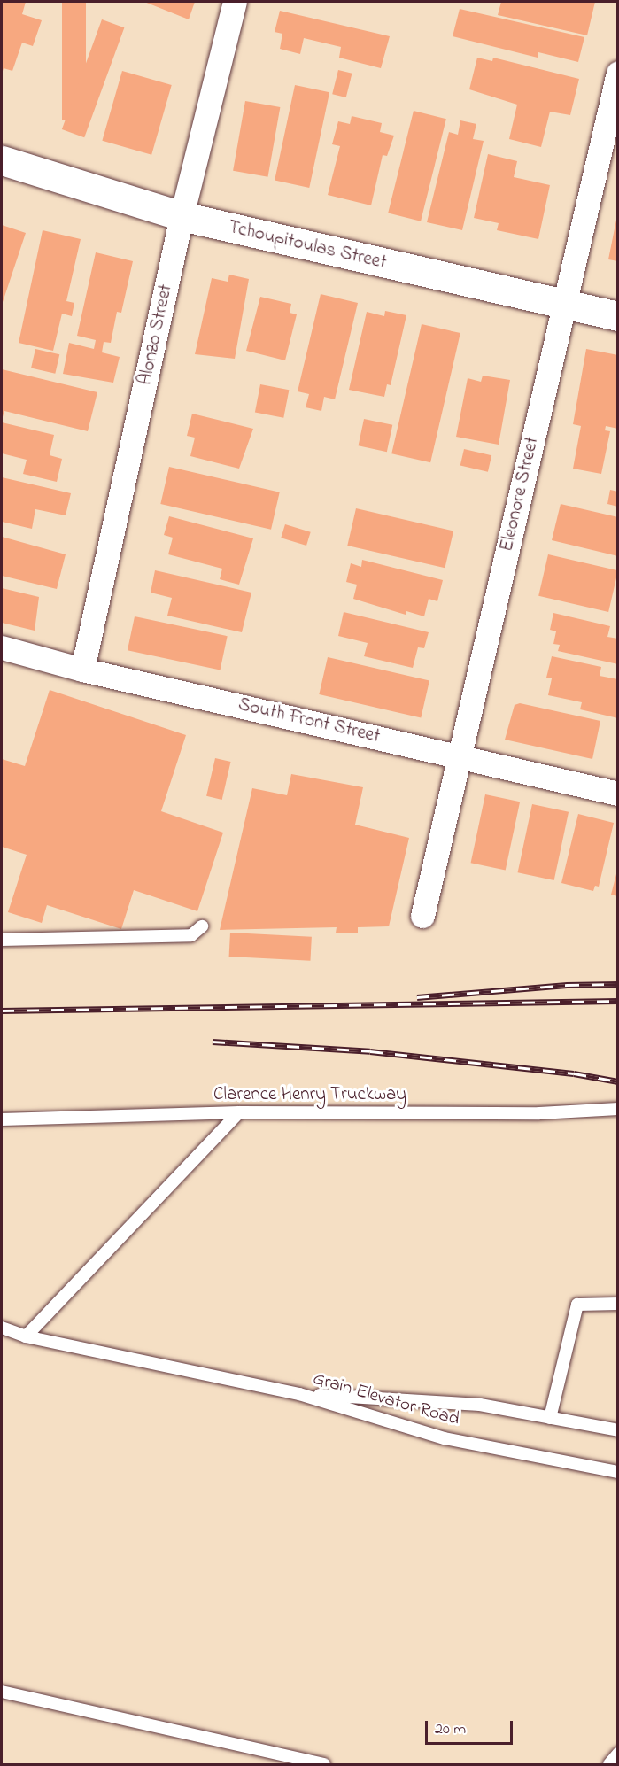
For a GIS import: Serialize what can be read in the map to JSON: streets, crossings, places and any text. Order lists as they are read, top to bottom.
{
  "streets": {
    "street": [
      "Tchoupitoulas Street",
      "Alonzo Street",
      "Eleonore Street",
      "South Front Street"
    ],
    "lane": ["Clarence Henry Truckway", "Grain Elevator Road"]
  },
  "crossings": [
    ["Tchoupitoulas Street", "Alonzo Street"],
    ["Tchoupitoulas Street", "Eleonore Street"],
    ["Alonzo Street", "South Front Street"],
    ["Eleonore Street", "South Front Street"]
  ],
  "scale_bar": "20 m"
}
